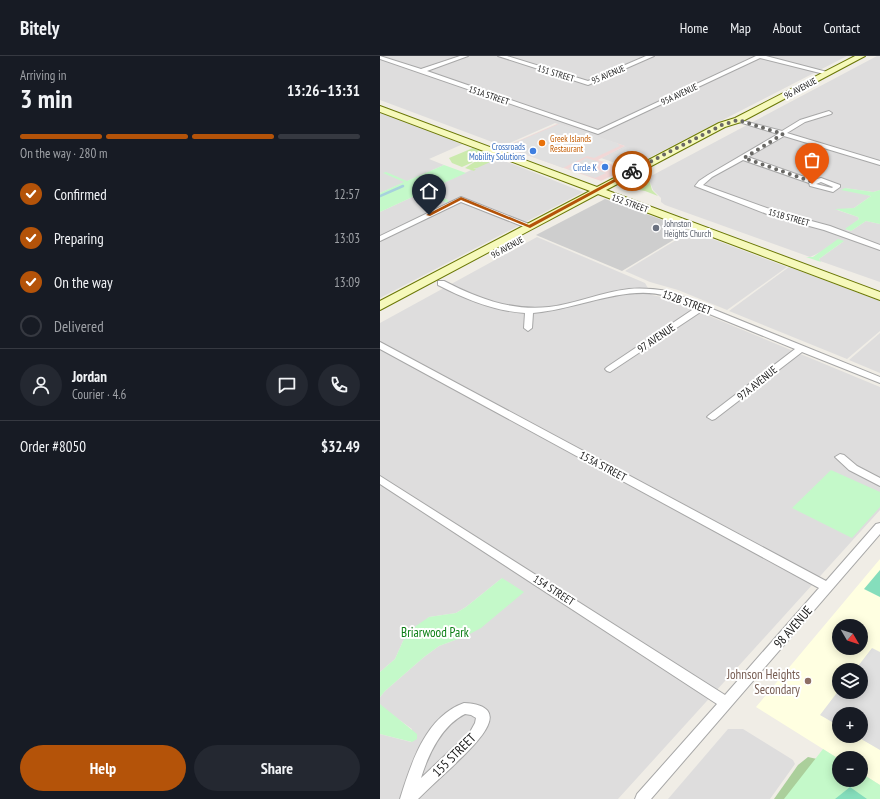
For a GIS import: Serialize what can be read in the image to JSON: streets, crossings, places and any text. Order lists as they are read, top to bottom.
{
  "streets": {
    "main road": ["96 AVENUE", "152 STREET"],
    "street": [
      "151 STREET",
      "95 AVENUE",
      "95A AVENUE",
      "151A STREET",
      "151B STREET",
      "152B STREET",
      "97 AVENUE",
      "97A AVENUE",
      "153A STREET",
      "154 STREET",
      "98 AVENUE",
      "155 STREET"
    ]
  },
  "crossings": [
    ["151 STREET", "95 AVENUE"],
    ["96 AVENUE", "152 STREET"],
    ["96 AVENUE", "152B STREET"],
    ["95A AVENUE", "151A STREET"],
    ["152B STREET", "97 AVENUE"],
    ["152B STREET", "97A AVENUE"],
    ["153A STREET", "98 AVENUE"],
    ["154 STREET", "98 AVENUE"]
  ],
  "parks": ["Briarwood Park"],
  "places": [
    "Greek Islands Restaurant",
    "Crossroads Mobility Solutions",
    "Circle K",
    "Johnston Heights Church",
    "Johnson Heights Secondary"
  ],
  "north": "bottom right",
  "page": {
    "header": "Bitely",
    "nav": [
      "Home",
      "Map",
      "About",
      "Contact"
    ],
    "heading": ["3 min", "Arriving in", "13:26–13:31"],
    "panel": [
      "Jordan",
      "Courier · 4.6",
      "Order #8050",
      "$32.49"
    ],
    "bar": "On the way · 280 m",
    "list": [
      ["Confirmed", "12:57"],
      ["Preparing", "13:03"],
      ["On the way", "13:09"],
      "Delivered"
    ],
    "map_buttons": ["+", "−"],
    "buttons": ["Help", "Share"]
  }
}
